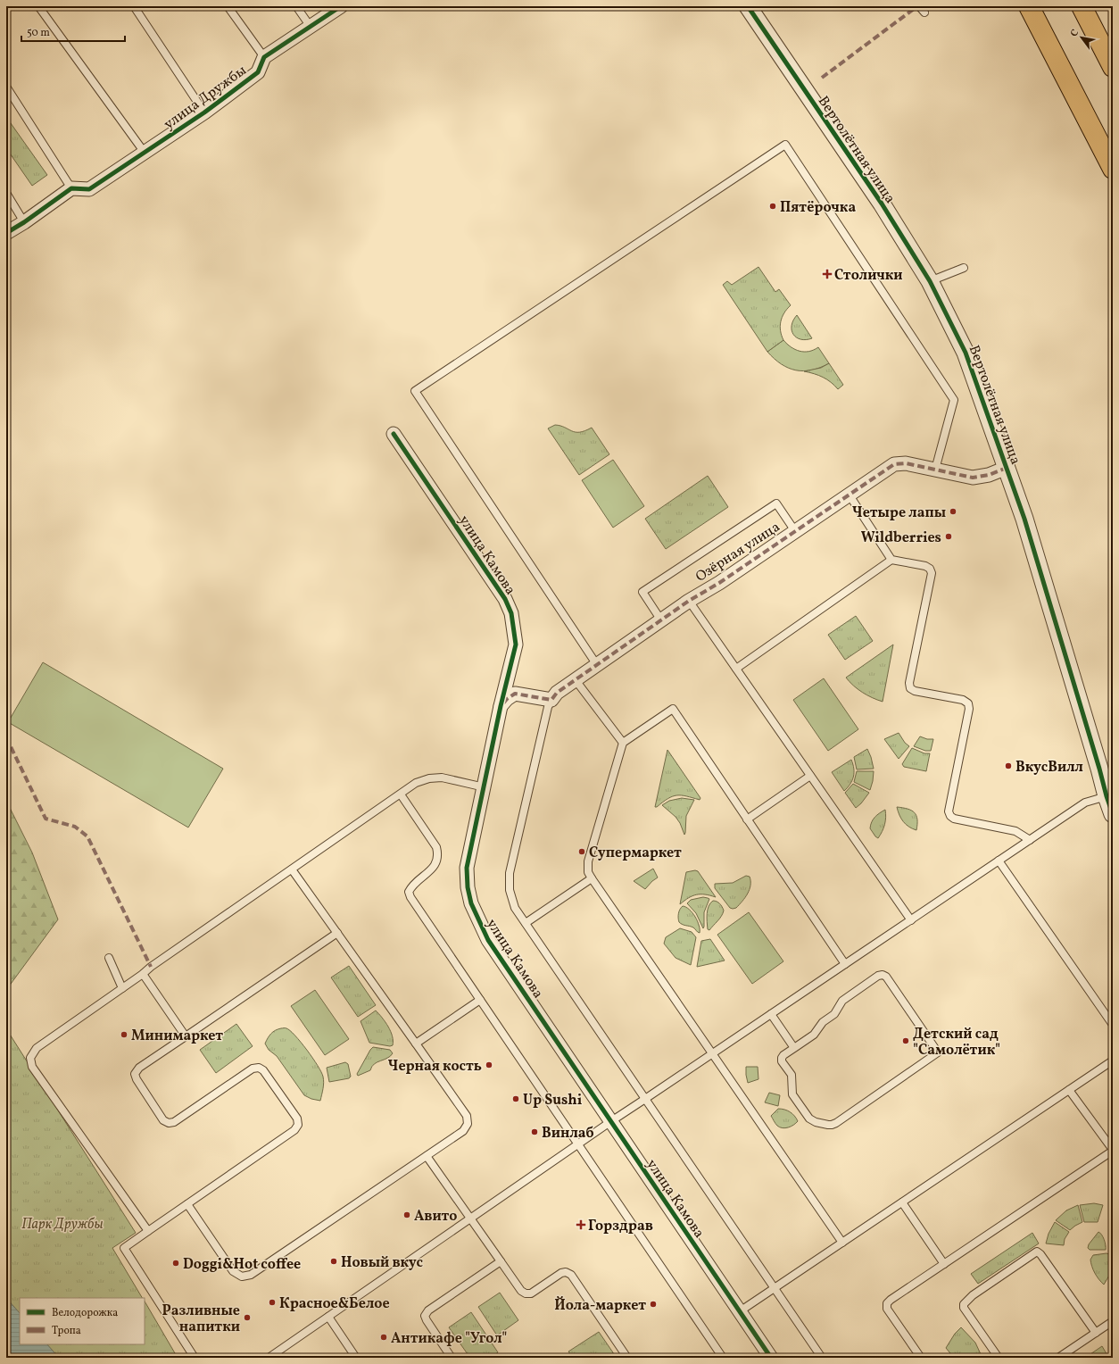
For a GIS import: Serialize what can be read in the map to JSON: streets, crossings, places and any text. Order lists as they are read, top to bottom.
{
  "streets": {
    "street": [
      "улица Дружбы",
      "Вертолётная улица",
      "Озёрная улица",
      "улица Камова"
    ]
  },
  "crossings": [
    ["Вертолётная улица", "Озёрная улица"]
  ],
  "parks": ["Парк Дружбы"],
  "places": {
    "other": [
      "Пятёрочка",
      "Четыре лапы",
      "Wildberries",
      "ВкусВилл",
      "Супермаркет",
      "Минимаркет",
      "Детский сад \"Самолётик\"",
      "Черная кость",
      "Up Sushi",
      "Винлаб",
      "Авито",
      "Новый вкус",
      "Doggi&Hot coffee",
      "Красное&Белое",
      "Йола-маркет",
      "Разливные напитки",
      "Антикафе \"Угол\""
    ],
    "health": ["Столички", "Горздрав"]
  },
  "legend": ["Велодорожка", "Тропа"],
  "scale_bar": "50 m",
  "north": "top left"
}
